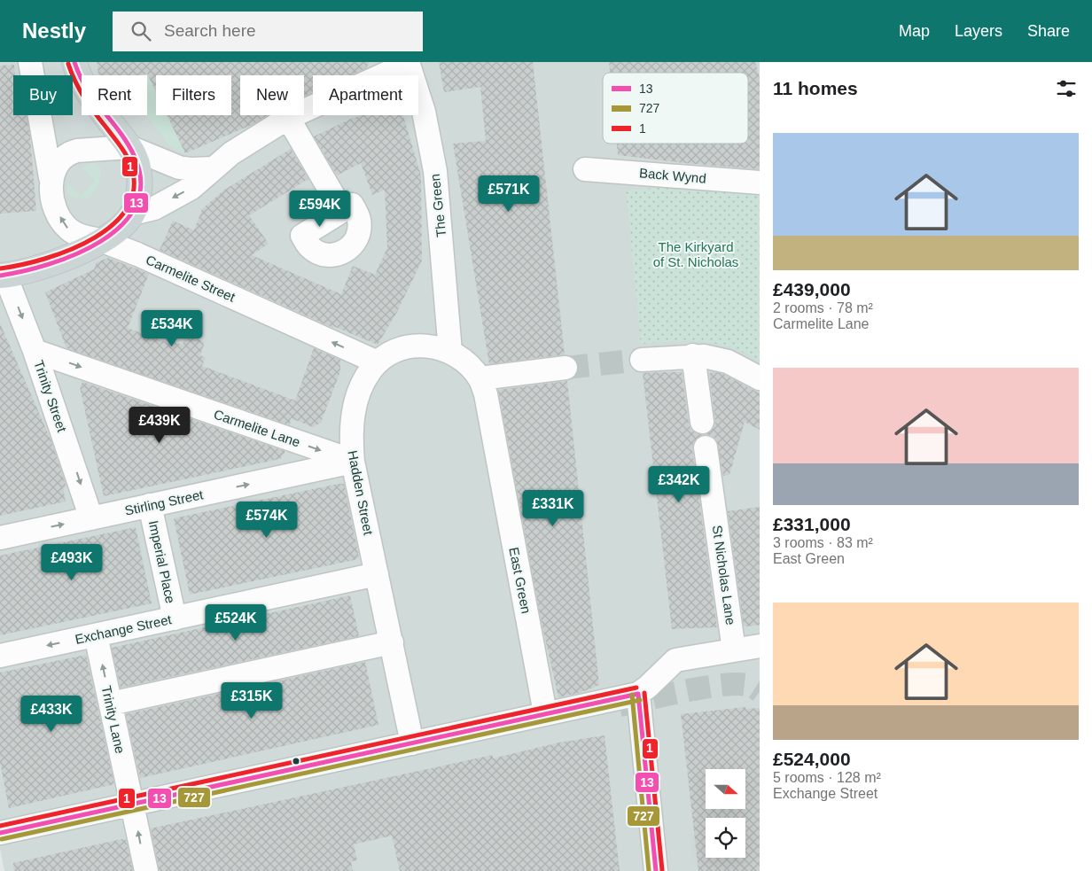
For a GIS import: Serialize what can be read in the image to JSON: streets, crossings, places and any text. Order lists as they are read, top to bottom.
{
  "streets": {
    "street": [
      "Back Wynd",
      "The Green",
      "Carmelite Street",
      "Trinity Street",
      "Carmelite Lane",
      "Hadden Street",
      "Stirling Street",
      "Imperial Place",
      "St Nicholas Lane",
      "East Green",
      "Exchange Street",
      "Trinity Lane"
    ]
  },
  "crossings": [
    ["The Green", "Hadden Street"],
    ["Carmelite Street", "Hadden Street"],
    ["Trinity Street", "Carmelite Lane"],
    ["Trinity Street", "Stirling Street"],
    ["Carmelite Lane", "Hadden Street"],
    ["Carmelite Lane", "Stirling Street"],
    ["Hadden Street", "Stirling Street"],
    ["Hadden Street", "East Green"],
    ["Hadden Street", "Exchange Street"],
    ["Stirling Street", "Imperial Place"],
    ["Imperial Place", "Exchange Street"],
    ["Exchange Street", "Trinity Lane"]
  ],
  "one_way": [
    "Carmelite Street",
    "Trinity Street",
    "Carmelite Lane",
    "Trinity Lane"
  ],
  "parks": ["The Kirkyard of St. Nicholas"],
  "lines": ["transit line 13", "transit line 1", "transit line 727"],
  "legend": ["13", "727", "1"],
  "north": "right",
  "page": {
    "header": "Nestly",
    "search": "Search here",
    "nav": ["Map", "Layers", "Share"],
    "heading": "11 homes",
    "chip": [
      "Buy",
      "Rent",
      "Filters",
      "New",
      "Apartment"
    ],
    "list": [
      {
        "name": "£439,000",
        "note": "2 rooms · 78 m² · Carmelite Lane"
      },
      {
        "name": "£331,000",
        "note": "3 rooms · 83 m² · East Green"
      },
      {
        "name": "£524,000",
        "note": "5 rooms · 128 m² · Exchange Street"
      }
    ],
    "price": [
      "£571K",
      "£594K",
      "£534K",
      "£439K",
      "£342K",
      "£331K",
      "£574K",
      "£493K",
      "£524K",
      "£315K",
      "£433K"
    ]
  }
}
